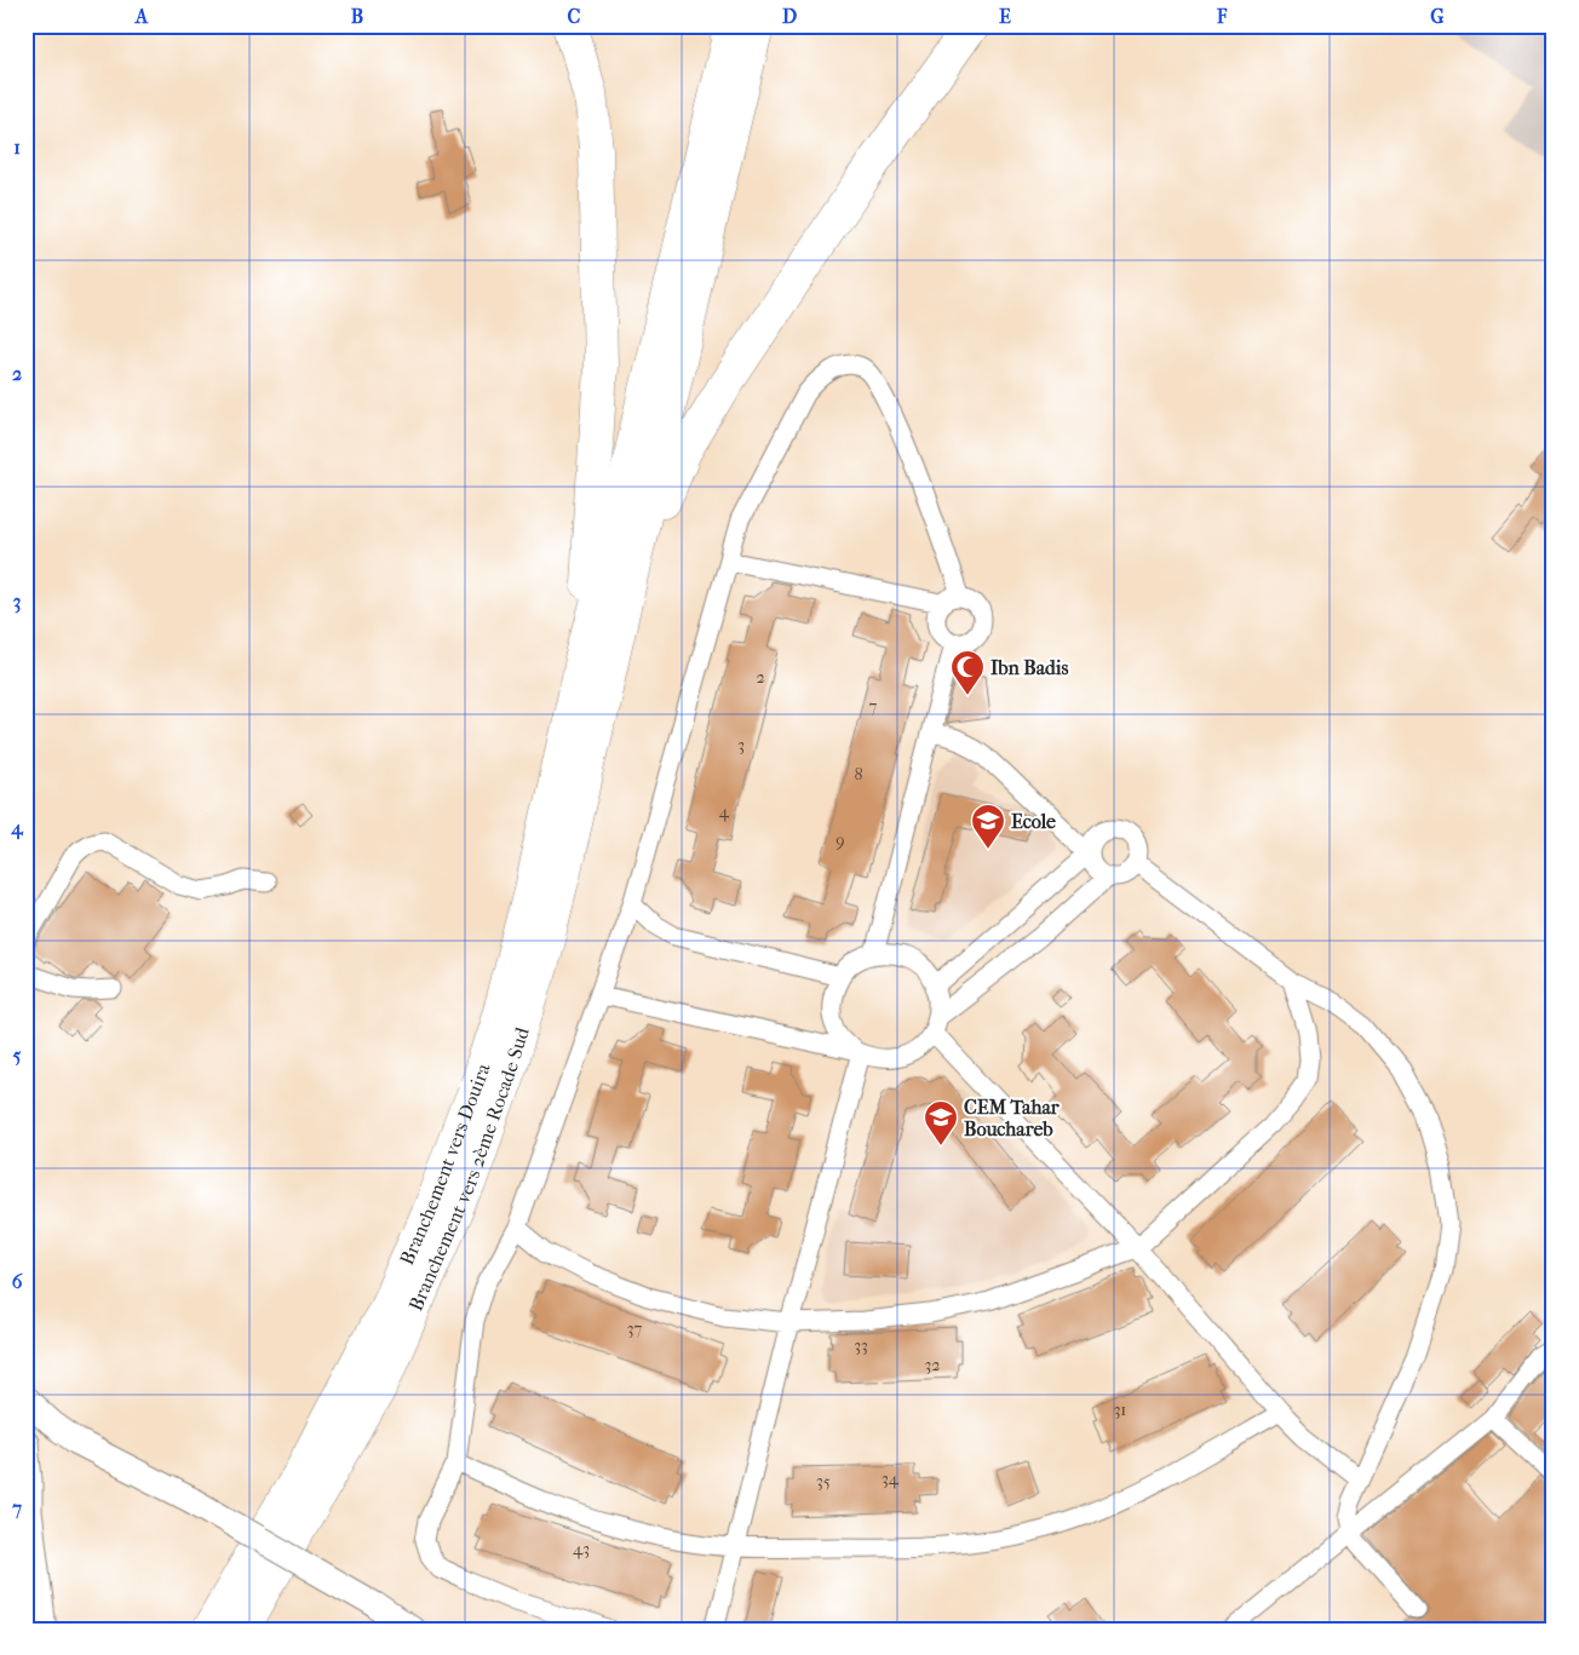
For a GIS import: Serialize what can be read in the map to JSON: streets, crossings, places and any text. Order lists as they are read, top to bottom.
{
  "streets": {
    "highway": ["Branchement vers Douira", "Branchement vers 2ème Rocade Sud"]
  },
  "crossings": [
    ["Branchement vers Douira", "Branchement vers 2ème Rocade Sud"]
  ],
  "places": {
    "mosque": ["Ibn Badis"],
    "school or university": ["Ecole", "CEM Tahar Bouchareb"]
  },
  "house_numbers": [
    "2",
    "7",
    "3",
    "8",
    "4",
    "9",
    "37",
    "33",
    "32",
    "31",
    "34",
    "35",
    "43"
  ],
  "grid": {
    "columns": [
      "A",
      "B",
      "C",
      "D",
      "E",
      "F",
      "G"
    ],
    "rows": [
      "1",
      "2",
      "3",
      "4",
      "5",
      "6",
      "7"
    ]
  }
}
